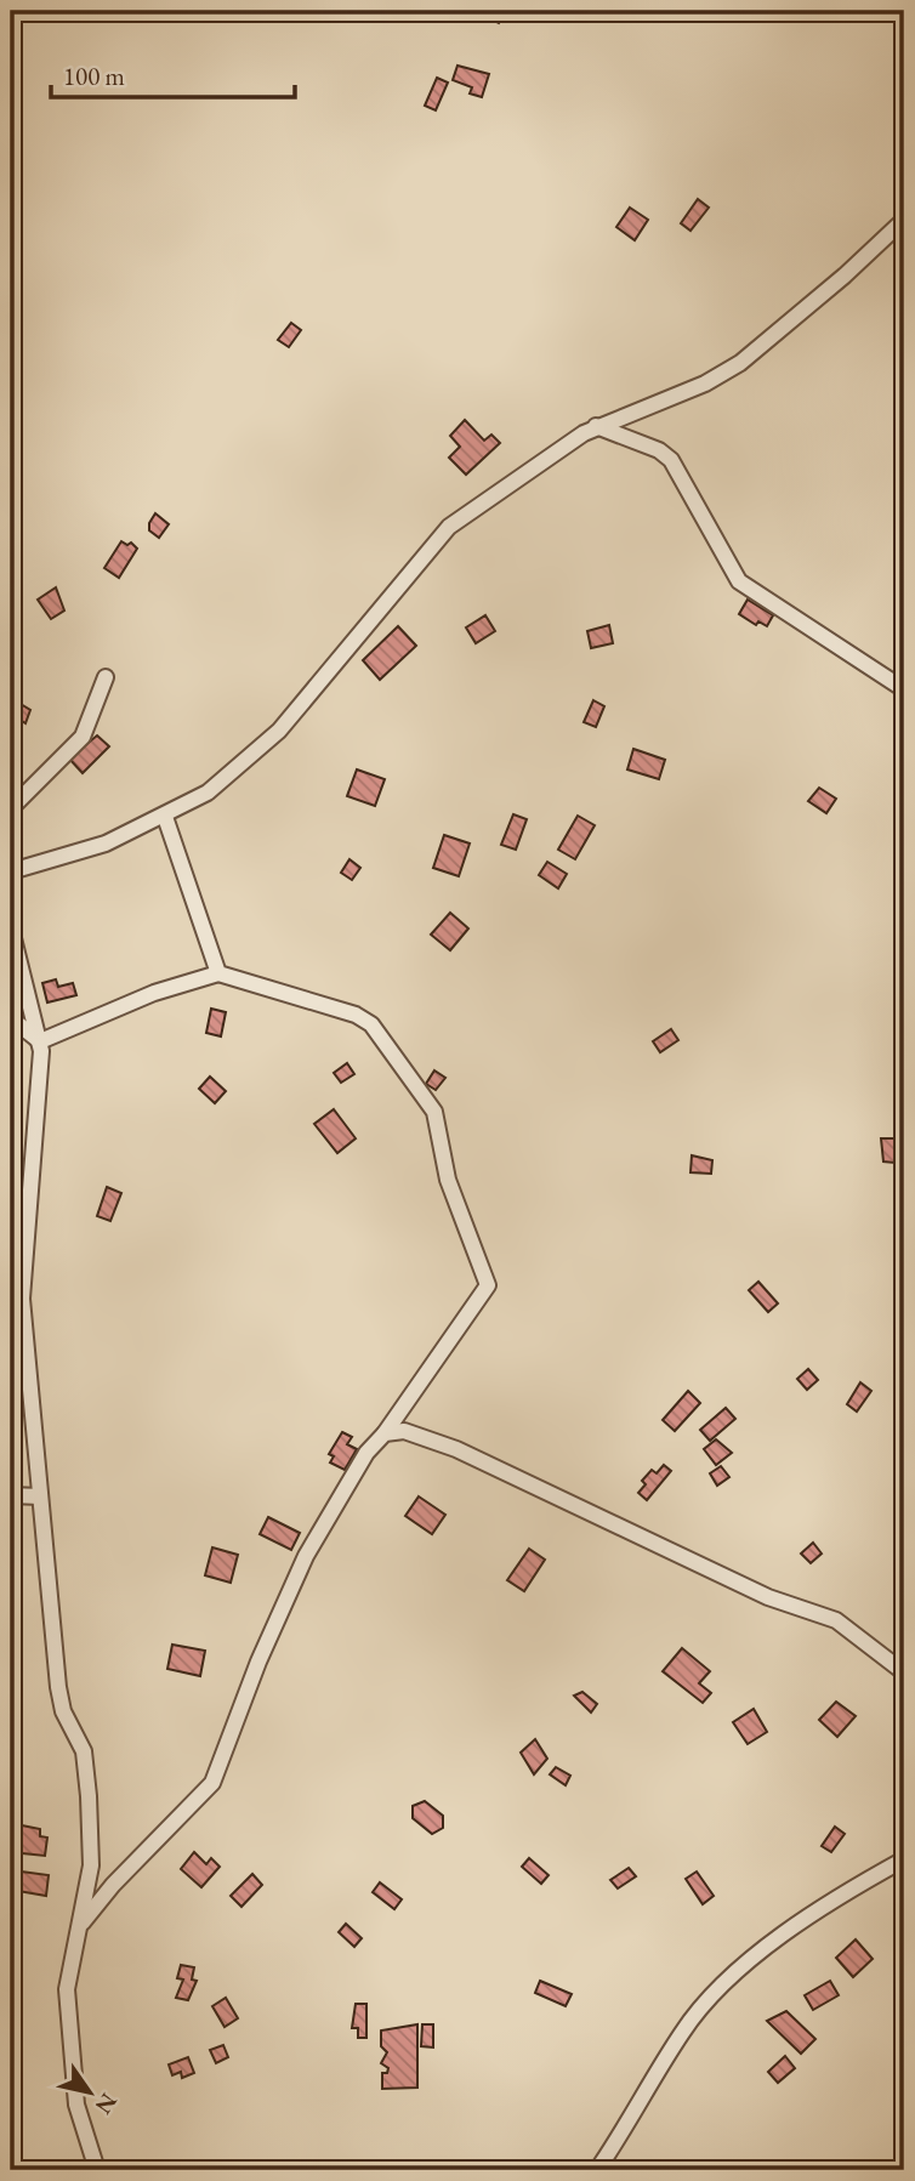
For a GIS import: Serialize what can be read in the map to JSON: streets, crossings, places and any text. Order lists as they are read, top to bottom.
{
  "scale_bar": "100 m",
  "north": "bottom right"
}
